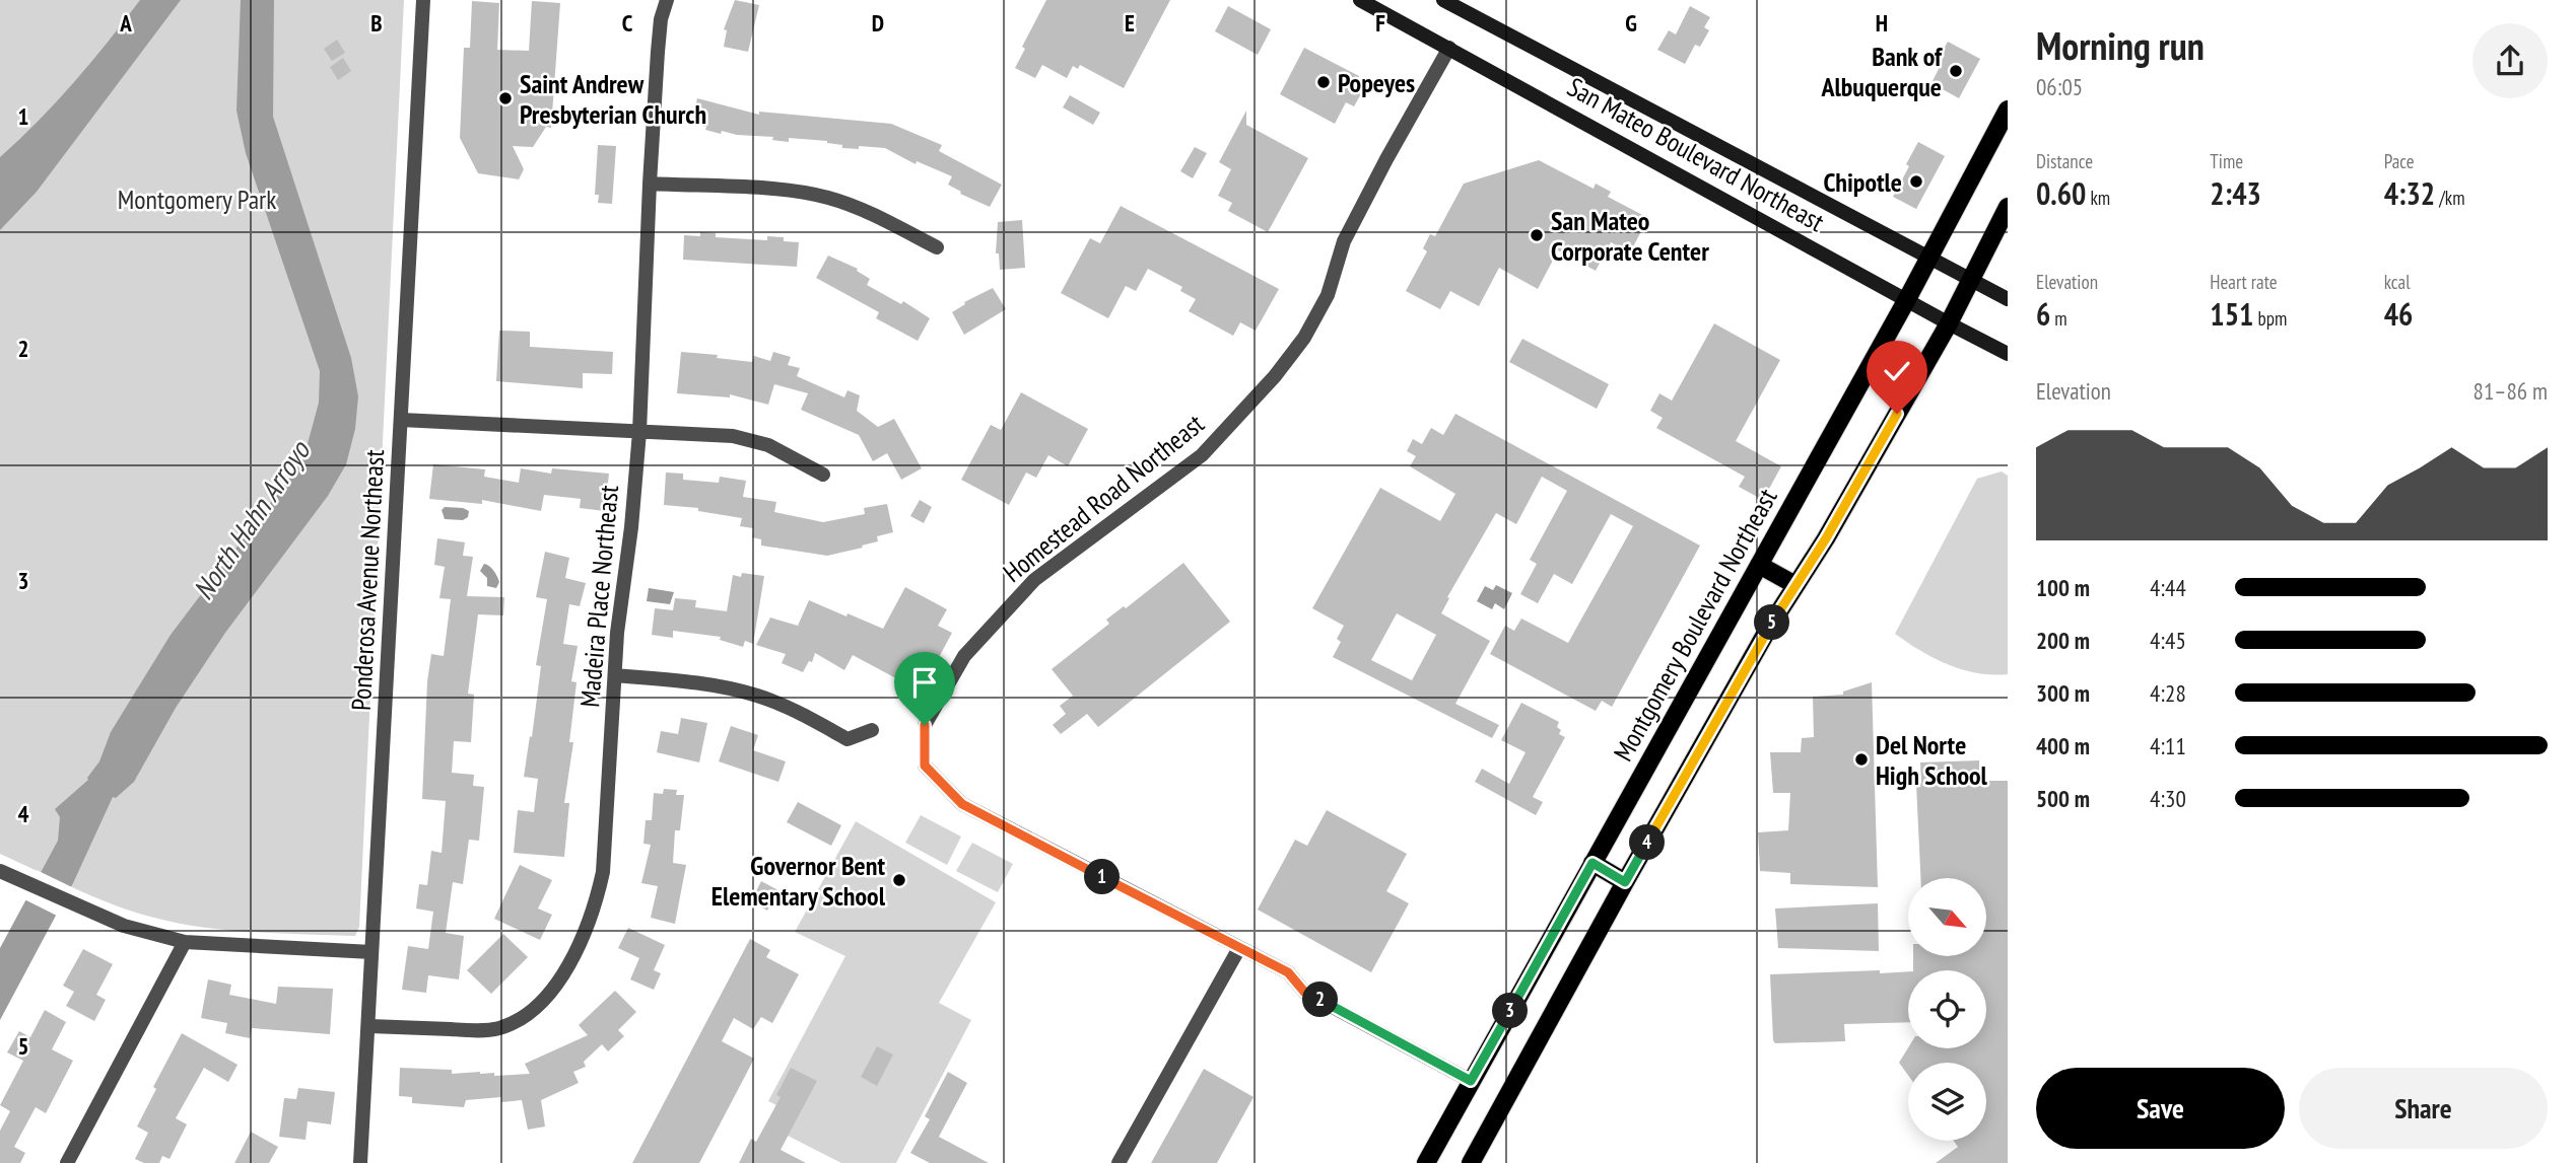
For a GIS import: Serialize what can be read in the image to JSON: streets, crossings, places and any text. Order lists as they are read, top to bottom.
{
  "streets": {
    "main road": ["San Mateo Boulevard Northeast", "Montgomery Boulevard Northeast"],
    "street": ["Homestead Road Northeast", "Ponderosa Avenue Northeast", "Madeira Place Northeast"]
  },
  "crossings": [
    ["San Mateo Boulevard Northeast", "Homestead Road Northeast"],
    ["San Mateo Boulevard Northeast", "Montgomery Boulevard Northeast"],
    ["Ponderosa Avenue Northeast", "Madeira Place Northeast"]
  ],
  "water": ["North Hahn Arroyo"],
  "parks": ["Montgomery Park"],
  "places": [
    "Bank of Albuquerque",
    "Popeyes",
    "Saint Andrew Presbyterian Church",
    "Chipotle",
    "San Mateo Corporate Center",
    "Del Norte High School",
    "Governor Bent Elementary School"
  ],
  "north": "bottom right",
  "page": {
    "heading": ["Morning run", "06:05"],
    "stats": [
      ["Distance", "0.60 km"],
      ["Time", "2:43"],
      ["Pace", "4:32 /km"],
      ["Elevation", "6 m"],
      ["Heart rate", "151 bpm"],
      ["kcal", "46"]
    ],
    "chart": ["Elevation", "81–86 m"],
    "list": [
      {
        "name": "100 m",
        "note": "4:44"
      },
      {
        "name": "200 m",
        "note": "4:45"
      },
      {
        "name": "300 m",
        "note": "4:28"
      },
      {
        "name": "400 m",
        "note": "4:11"
      },
      {
        "name": "500 m",
        "note": "4:30"
      }
    ],
    "pins": [
      "5",
      "4",
      "1",
      "2",
      "3"
    ],
    "buttons": ["Save", "Share"]
  },
  "grid": {
    "columns": [
      "A",
      "B",
      "C",
      "D",
      "E",
      "F",
      "G",
      "H"
    ],
    "rows": [
      "1",
      "2",
      "3",
      "4",
      "5"
    ]
  }
}
